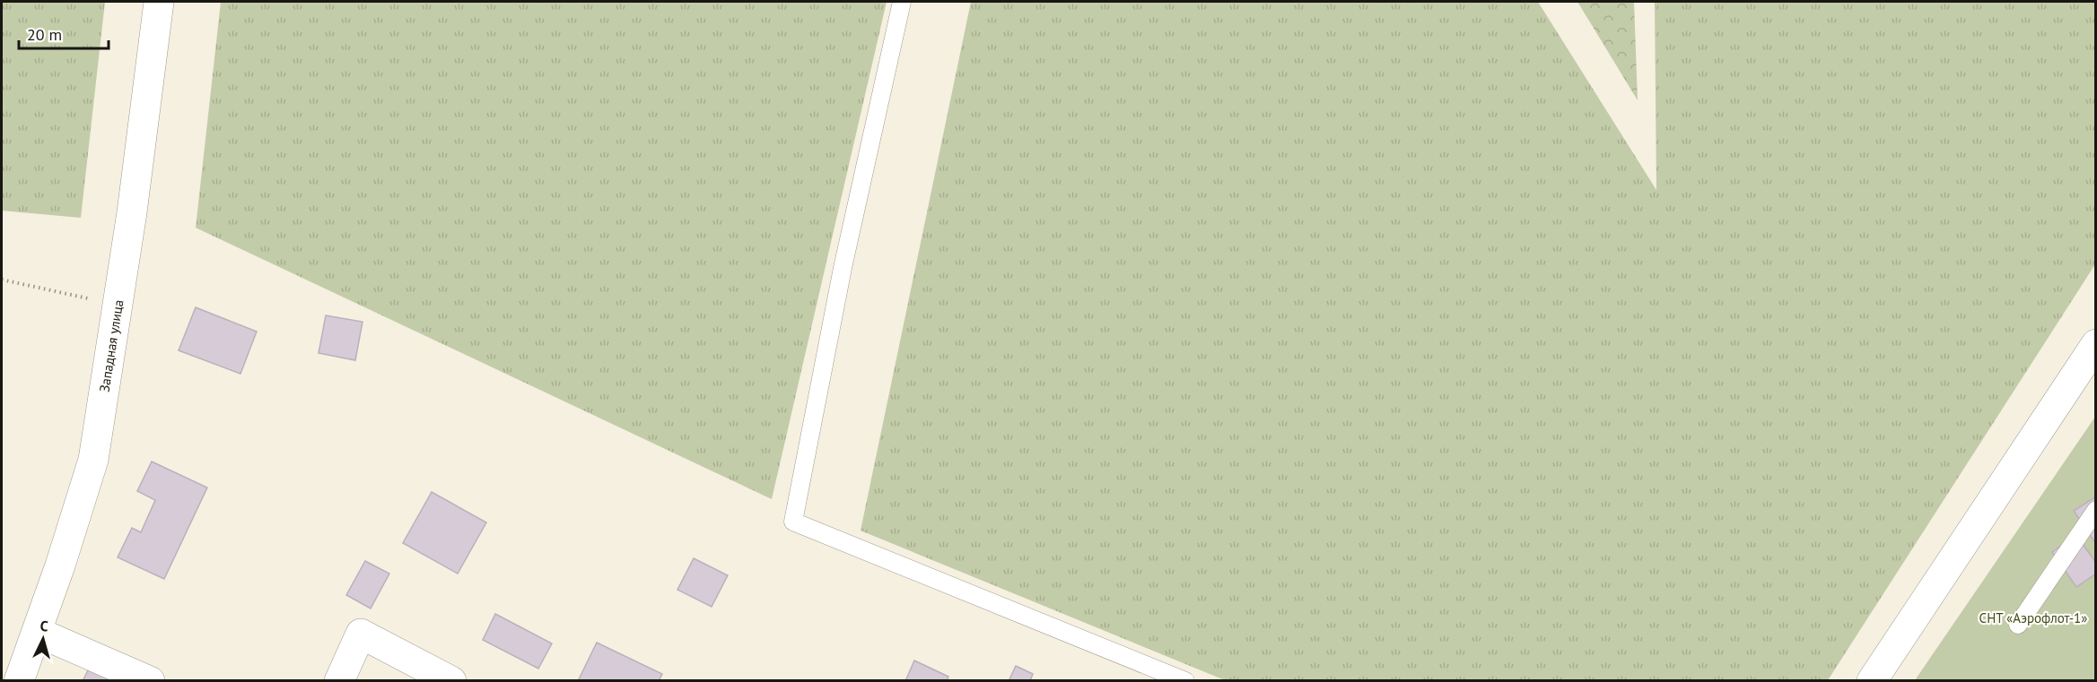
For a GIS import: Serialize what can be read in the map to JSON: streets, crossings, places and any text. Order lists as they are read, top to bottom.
{
  "streets": {
    "street": ["Западная улица"]
  },
  "parks": ["СНТ «Аэрофлот-1»"],
  "scale_bar": "20 m",
  "north": "top"
}
